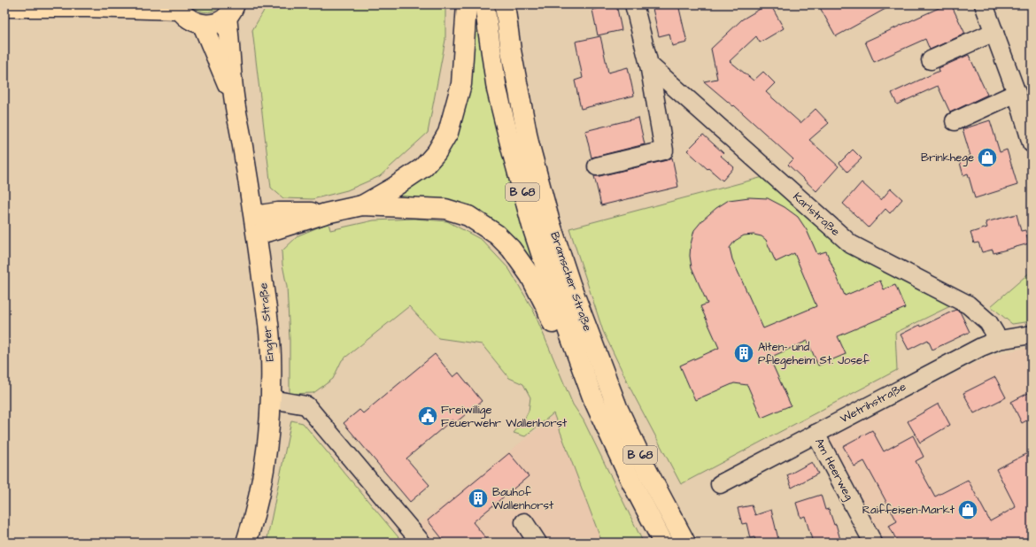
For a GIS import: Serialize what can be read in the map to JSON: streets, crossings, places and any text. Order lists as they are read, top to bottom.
{
  "streets": {
    "main road": ["B 68", "Bramscher Straße", "Engter Straße"],
    "street": ["Karlstraße", "Wetrihstraße", "Am Heerweg"]
  },
  "crossings": [
    ["Karlstraße", "Wetrihstraße"],
    ["Wetrihstraße", "Am Heerweg"]
  ],
  "places": {
    "shop": ["Brinkhege", "Raiffeisen-Markt"],
    "building": ["Alten- und Pflegeheim St. Josef", "Bauhof Wallenhorst"],
    "public building": ["Freiwillige Feuerwehr Wallenhorst"]
  }
}
